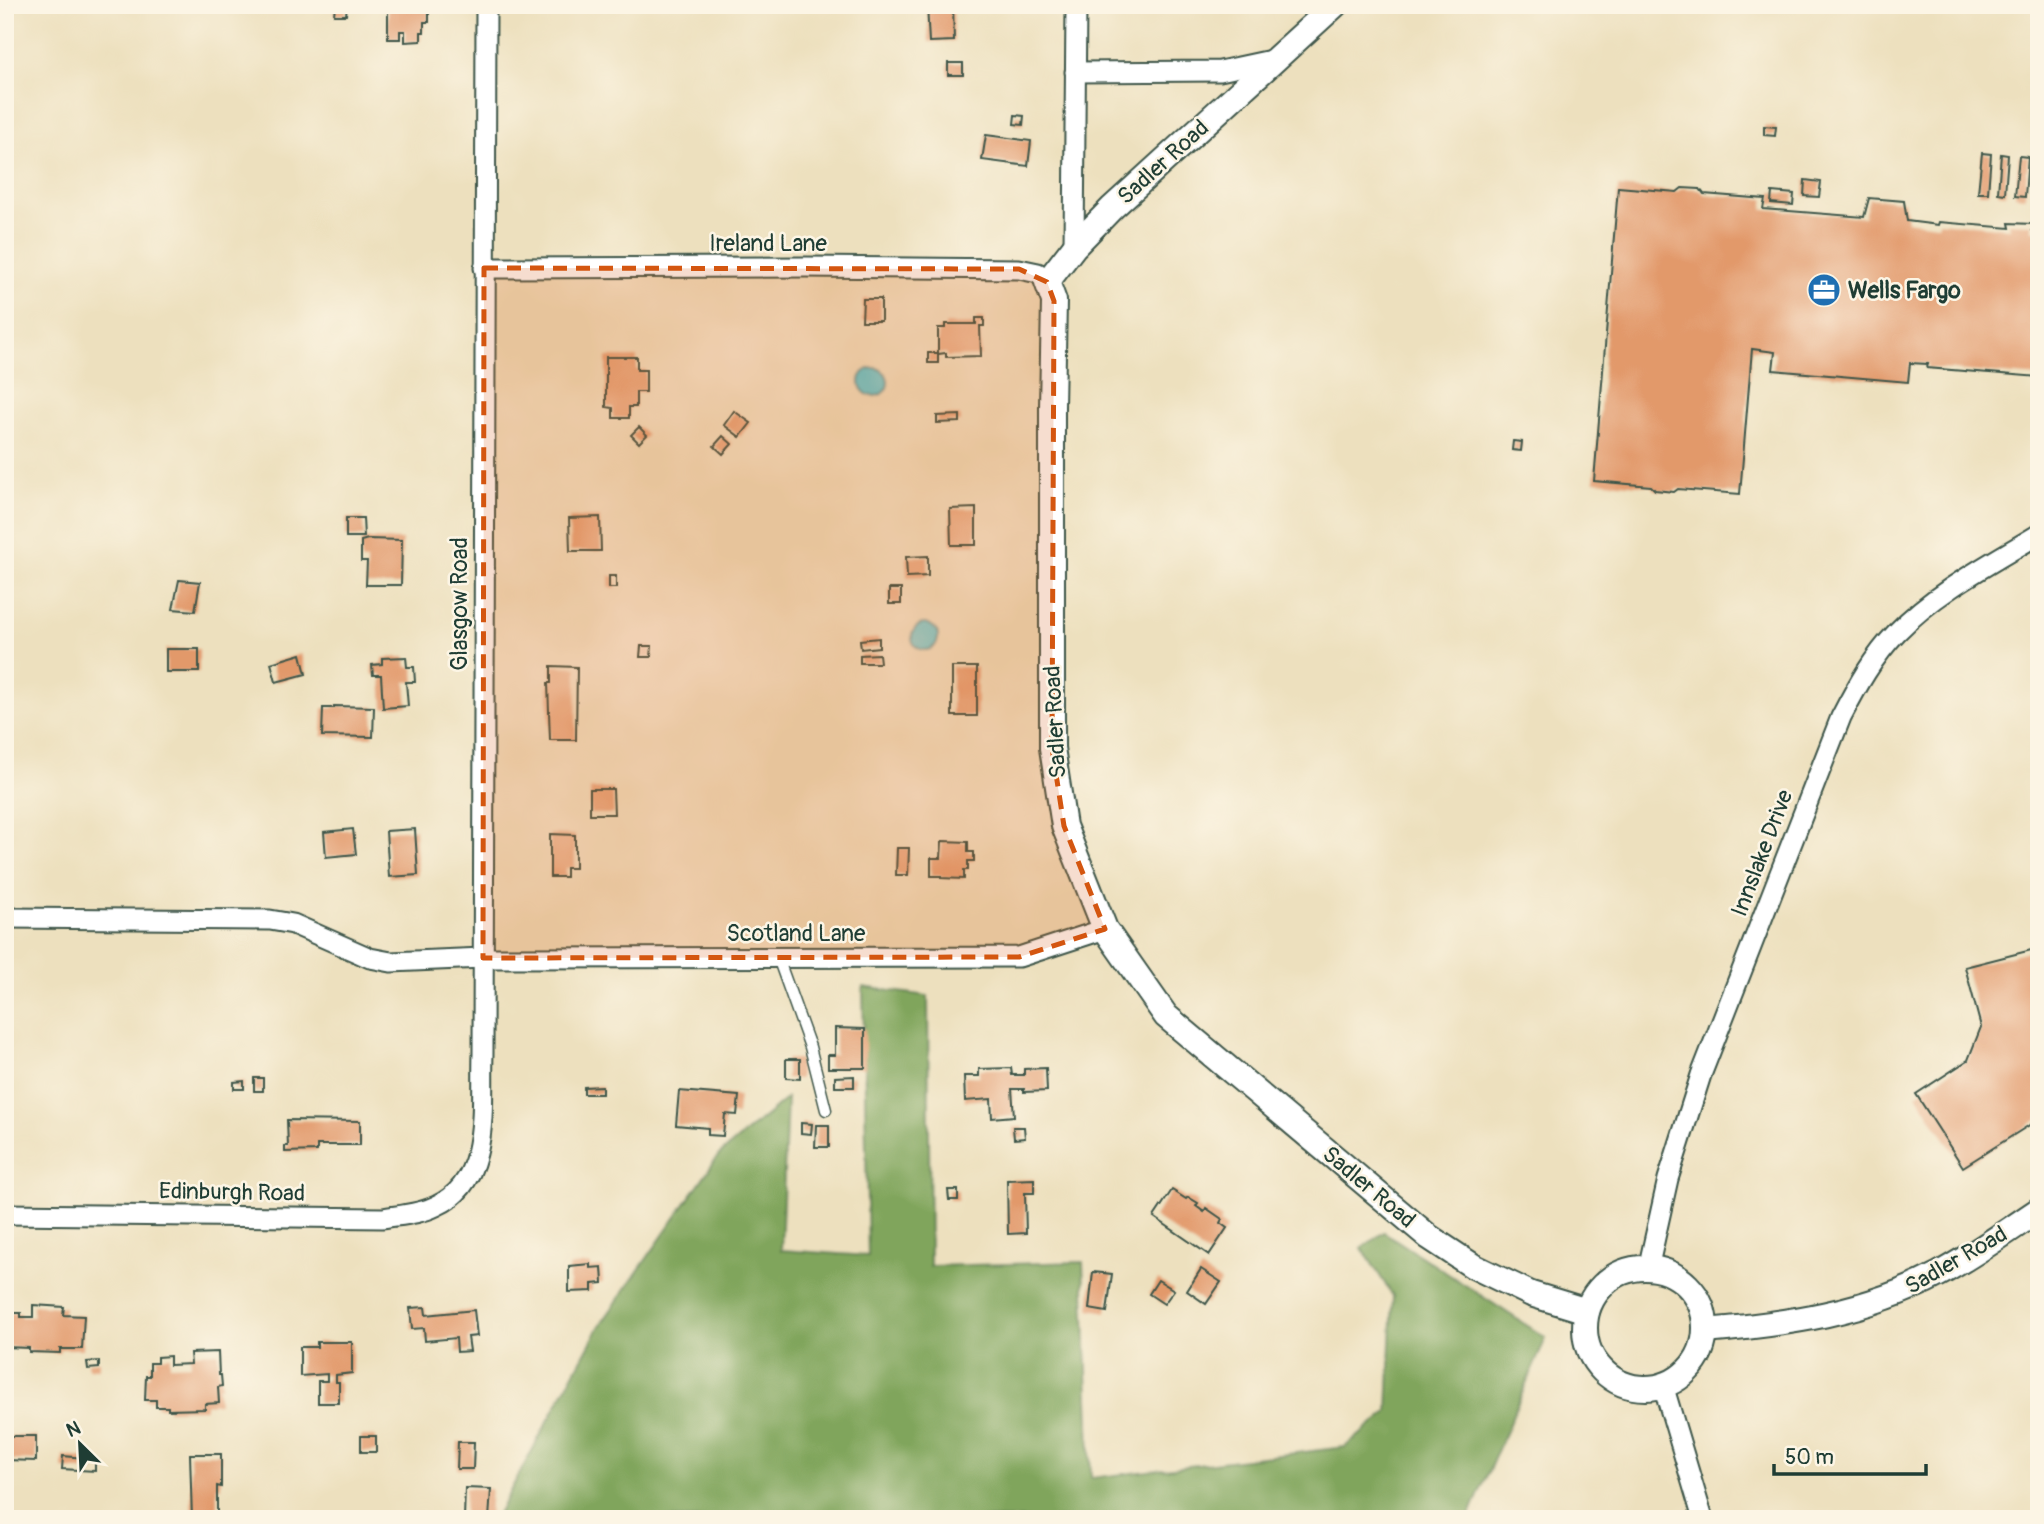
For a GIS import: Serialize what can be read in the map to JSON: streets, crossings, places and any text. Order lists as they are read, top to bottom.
{
  "streets": {
    "street": [
      "Sadler Road",
      "Ireland Lane",
      "Glasgow Road",
      "Innslake Drive",
      "Scotland Lane",
      "Edinburgh Road"
    ]
  },
  "crossings": [
    ["Sadler Road", "Ireland Lane"],
    ["Sadler Road", "Innslake Drive"],
    ["Sadler Road", "Scotland Lane"],
    ["Ireland Lane", "Glasgow Road"],
    ["Glasgow Road", "Scotland Lane"],
    ["Glasgow Road", "Edinburgh Road"]
  ],
  "places": {
    "office": ["Wells Fargo"]
  },
  "scale_bar": "50 m",
  "north": "top left"
}
